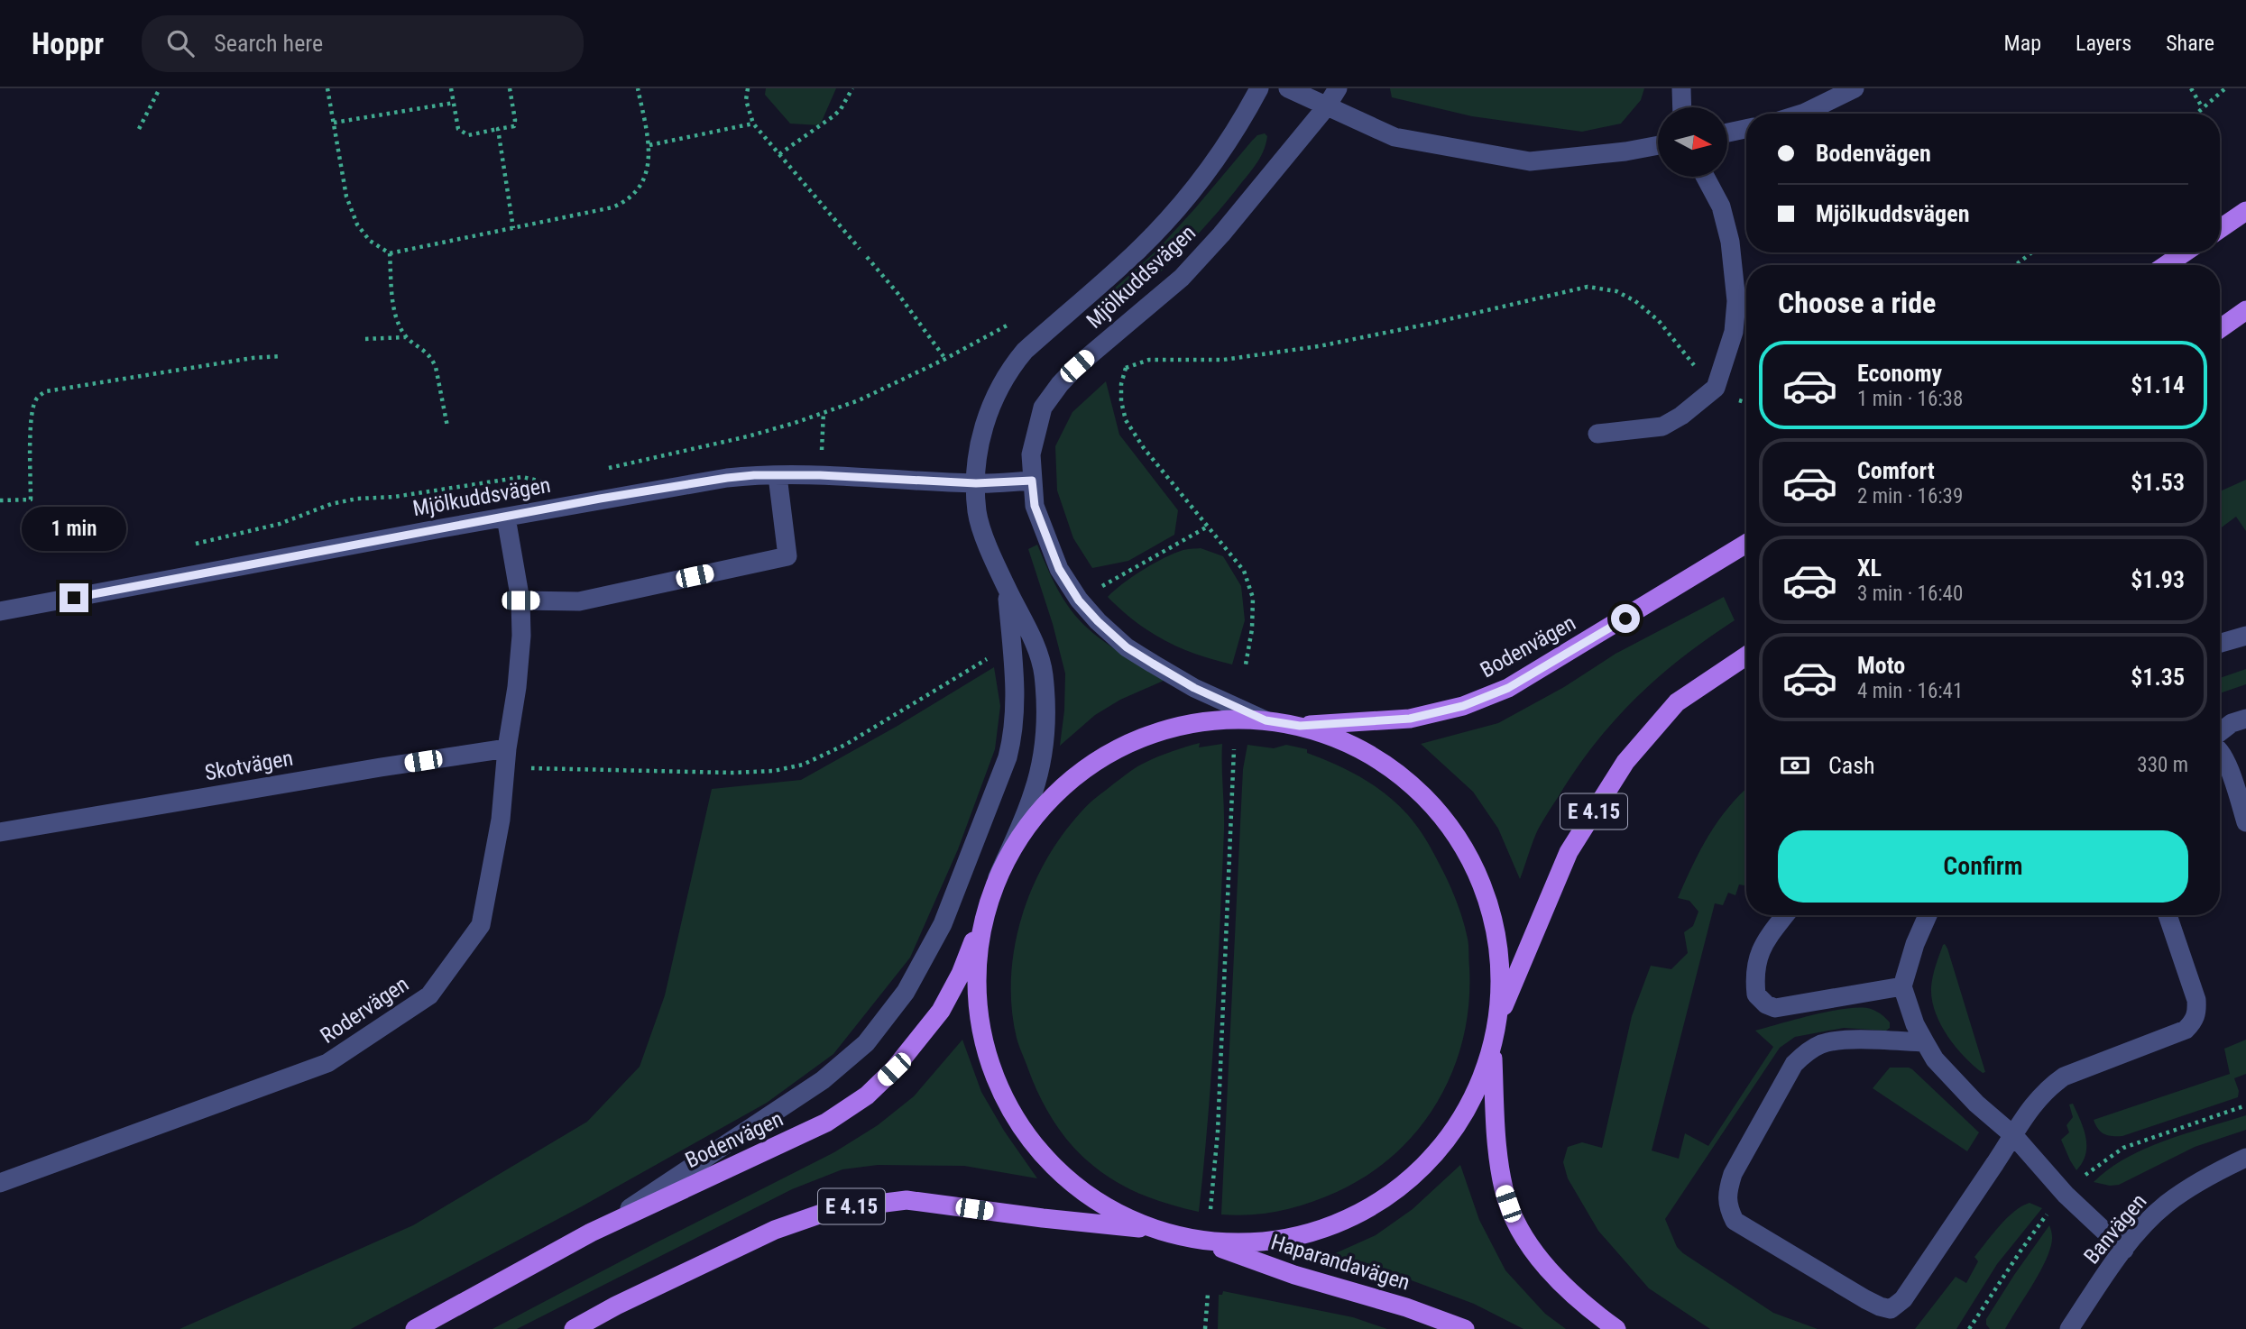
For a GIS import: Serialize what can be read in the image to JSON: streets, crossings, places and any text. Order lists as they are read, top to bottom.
{
  "streets": {
    "main road": ["Bodenvägen", "E 4.15", "Haparandavägen"],
    "street": [
      "Mjölkuddsvägen",
      "Skotvägen",
      "Rodervägen",
      "Banvägen"
    ]
  },
  "crossings": [
    ["Mjölkuddsvägen", "Rodervägen"],
    ["Skotvägen", "Rodervägen"]
  ],
  "north": "right",
  "page": {
    "header": "Hoppr",
    "search": "Search here",
    "nav": ["Map", "Layers", "Share"],
    "banner": ["Bodenvägen", "Mjölkuddsvägen"],
    "heading": "Choose a ride",
    "list": [
      {
        "name": "Economy",
        "note": "1 min · 16:38",
        "value": "$1.14"
      },
      {
        "name": "Comfort",
        "note": "2 min · 16:39",
        "value": "$1.53"
      },
      {
        "name": "XL",
        "note": "3 min · 16:40",
        "value": "$1.93"
      },
      {
        "name": "Moto",
        "note": "4 min · 16:41",
        "value": "$1.35"
      }
    ],
    "bubble": "1 min",
    "pay": ["Cash", "330 m"],
    "buttons": "Confirm"
  }
}
